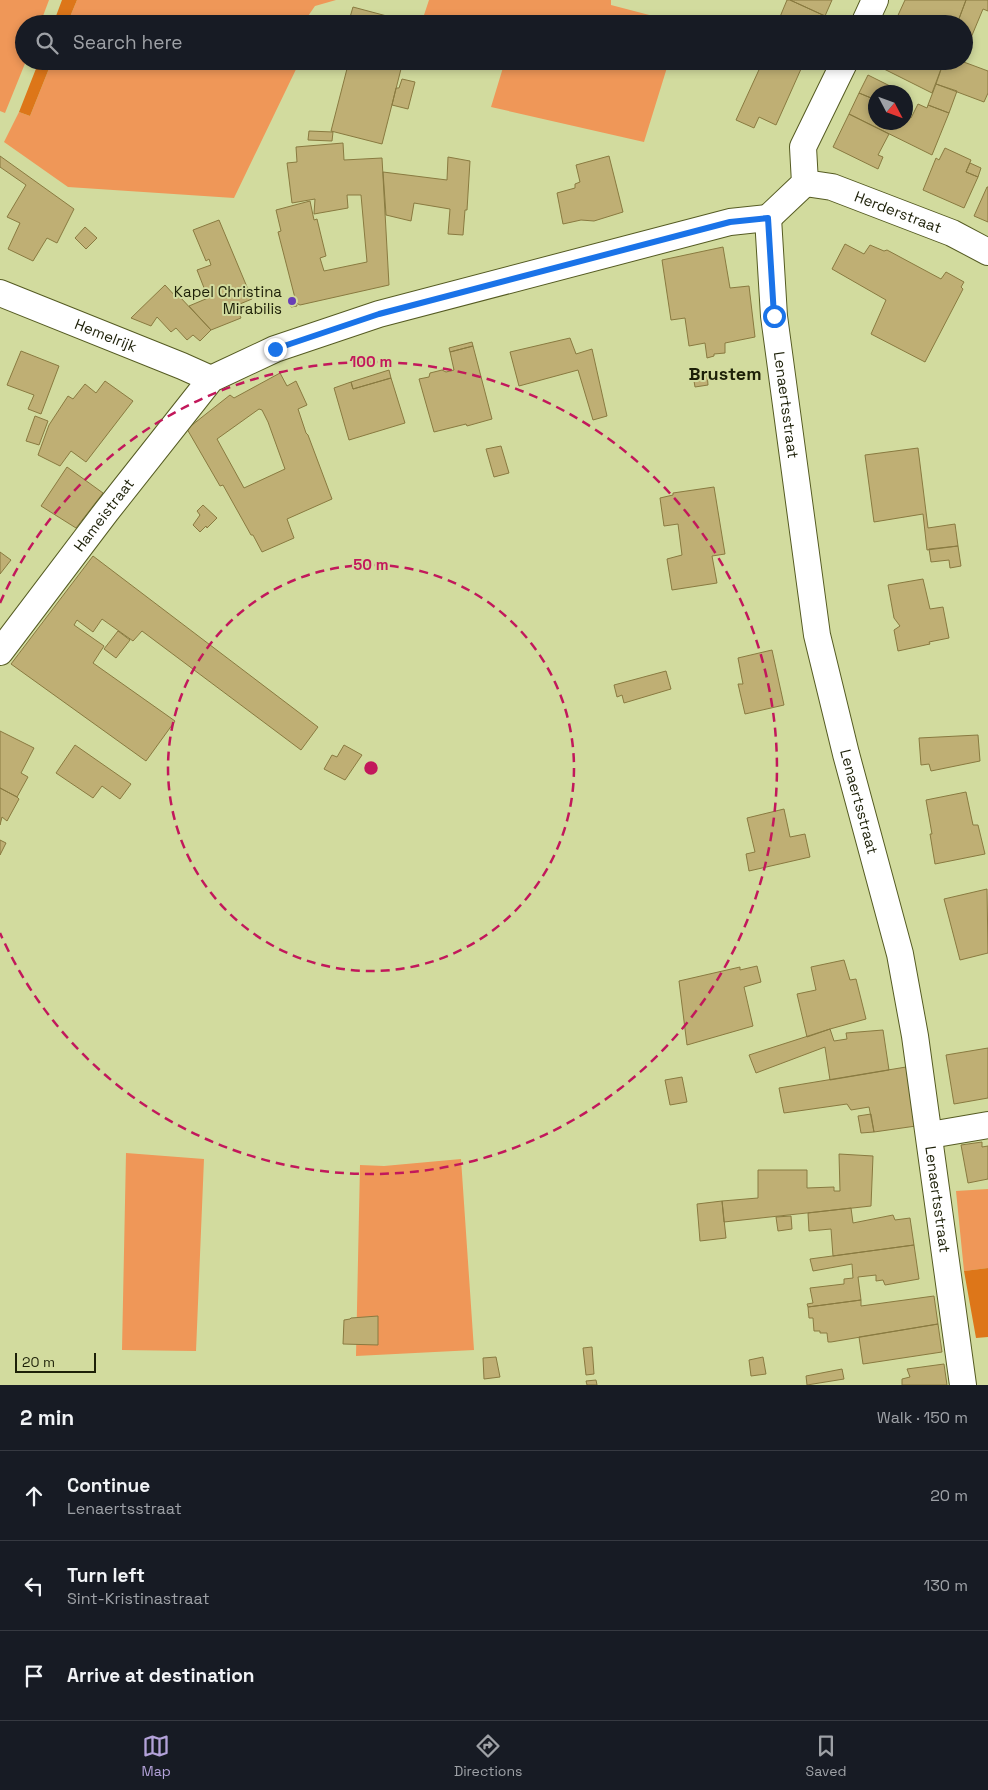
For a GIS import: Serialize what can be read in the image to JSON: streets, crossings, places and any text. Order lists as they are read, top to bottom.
{
  "streets": {
    "street": [
      "Herderstraat",
      "Hemelrijk",
      "Lenaertsstraat",
      "Hameistraat"
    ]
  },
  "crossings": [
    ["Hemelrijk", "Hameistraat"]
  ],
  "districts": ["Brustem"],
  "places": ["Kapel Christina Mirabilis"],
  "scale_bar": "20 m",
  "north": "bottom right",
  "page": {
    "search": "Search here",
    "scale": "20 m",
    "heading": ["2 min", "Walk · 150 m"],
    "list": [
      ["Continue", "Lenaertsstraat", "20 m"],
      ["Turn left", "Sint-Kristinastraat", "130 m"],
      "Arrive at destination"
    ],
    "nav": ["Map", "Directions", "Saved"]
  },
  "rings": ["100 m", "50 m"]
}
